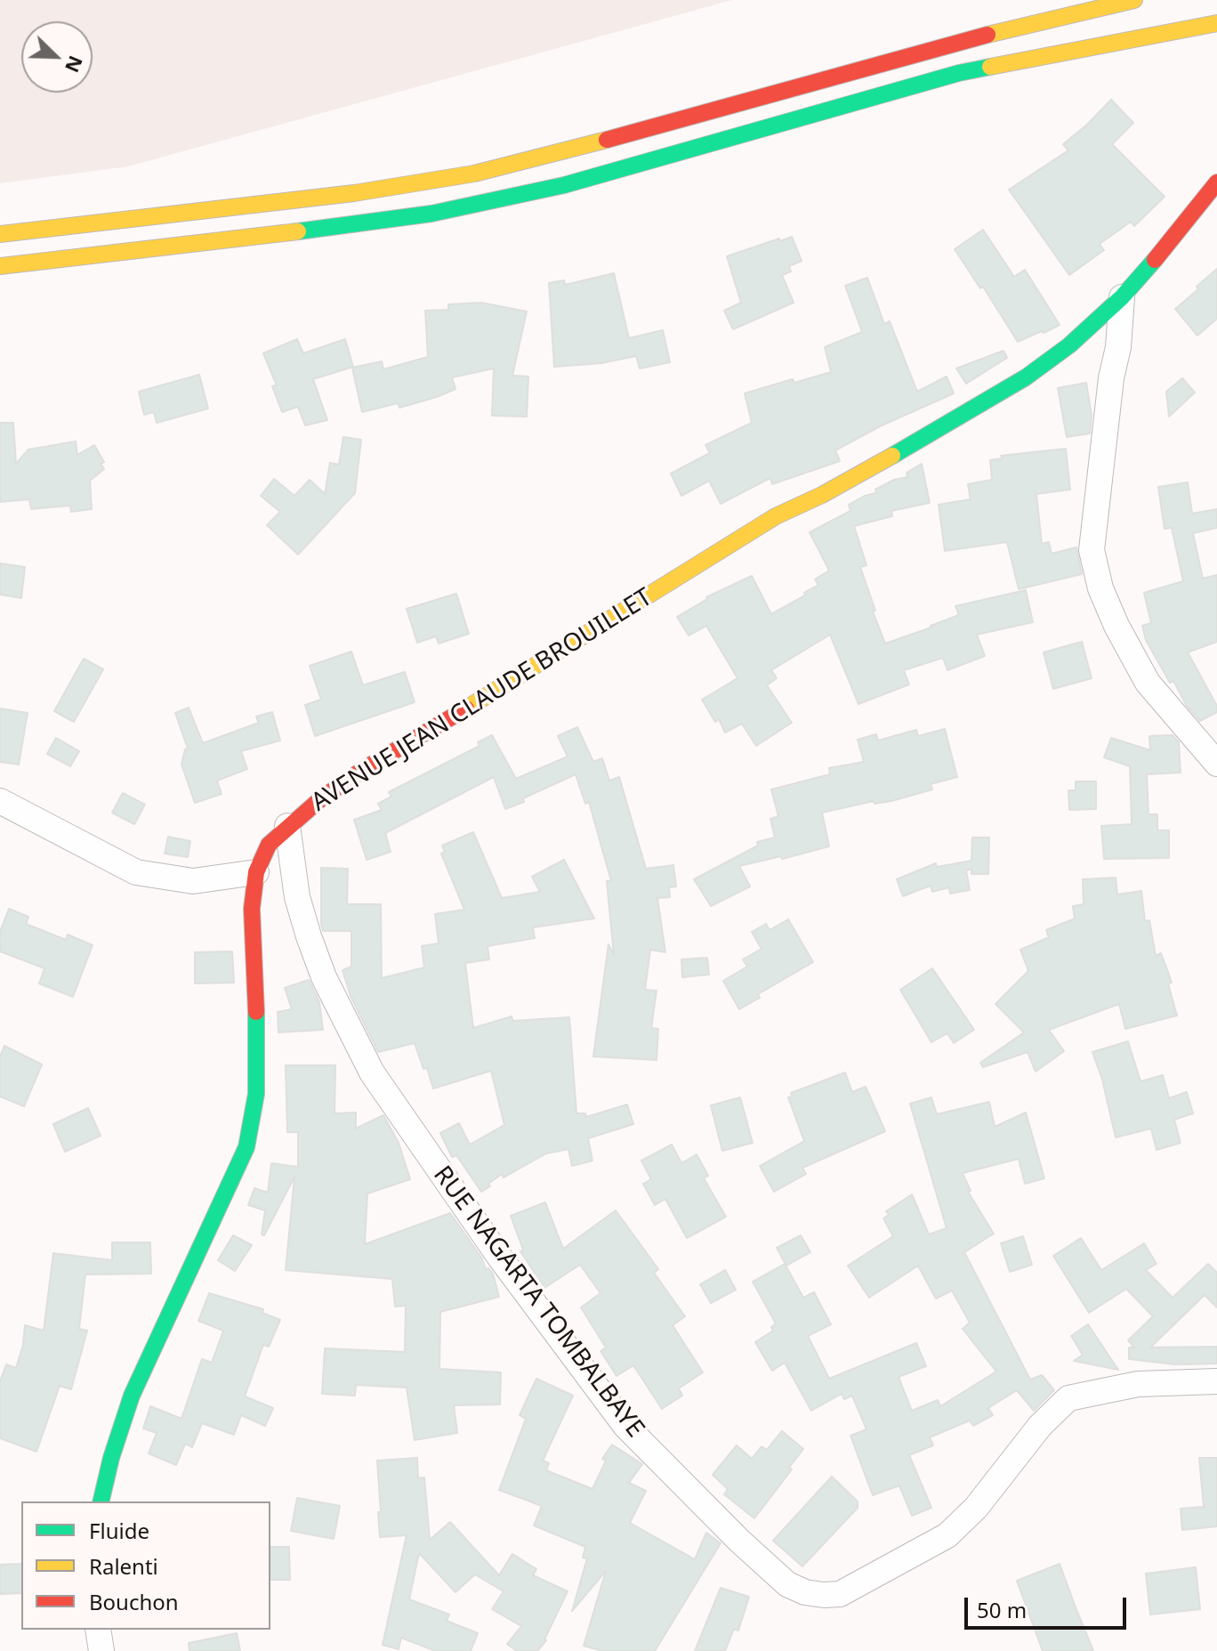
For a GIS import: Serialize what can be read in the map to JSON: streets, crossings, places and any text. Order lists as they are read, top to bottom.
{
  "streets": {
    "main road": ["AVENUE JEAN CLAUDE BROUILLET"],
    "street": ["RUE NAGARTA TOMBALBAYE"]
  },
  "crossings": [
    ["AVENUE JEAN CLAUDE BROUILLET", "RUE NAGARTA TOMBALBAYE"]
  ],
  "legend": ["Fluide", "Ralenti", "Bouchon"],
  "scale_bar": "50 m",
  "north": "bottom right"
}
